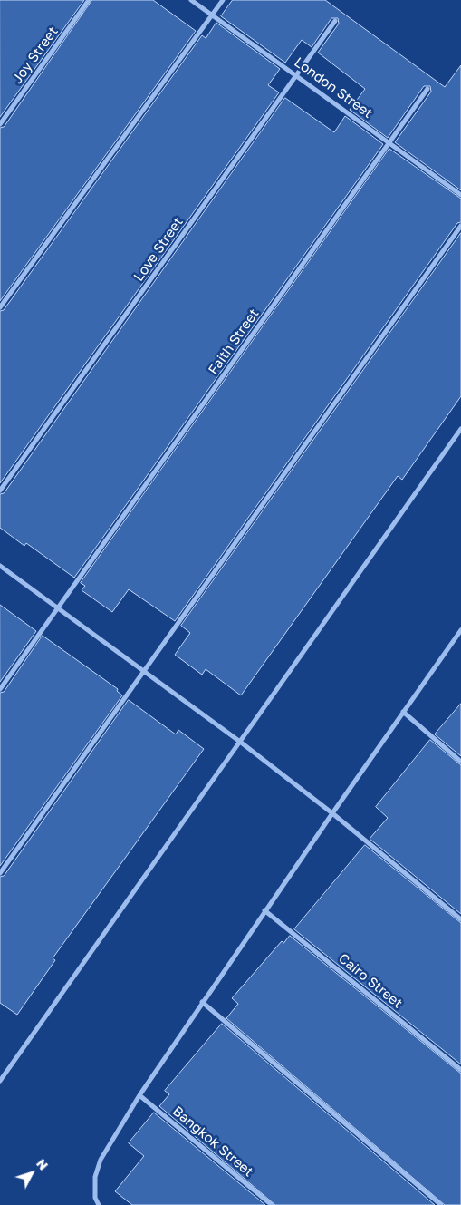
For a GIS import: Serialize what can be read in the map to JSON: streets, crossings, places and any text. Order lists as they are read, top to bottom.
{
  "streets": {
    "street": [
      "Joy Street",
      "London Street",
      "Love Street",
      "Faith Street",
      "Cairo Street",
      "Bangkok Street"
    ]
  },
  "crossings": [
    ["London Street", "Love Street"],
    ["London Street", "Faith Street"]
  ],
  "north": "top right"
}
